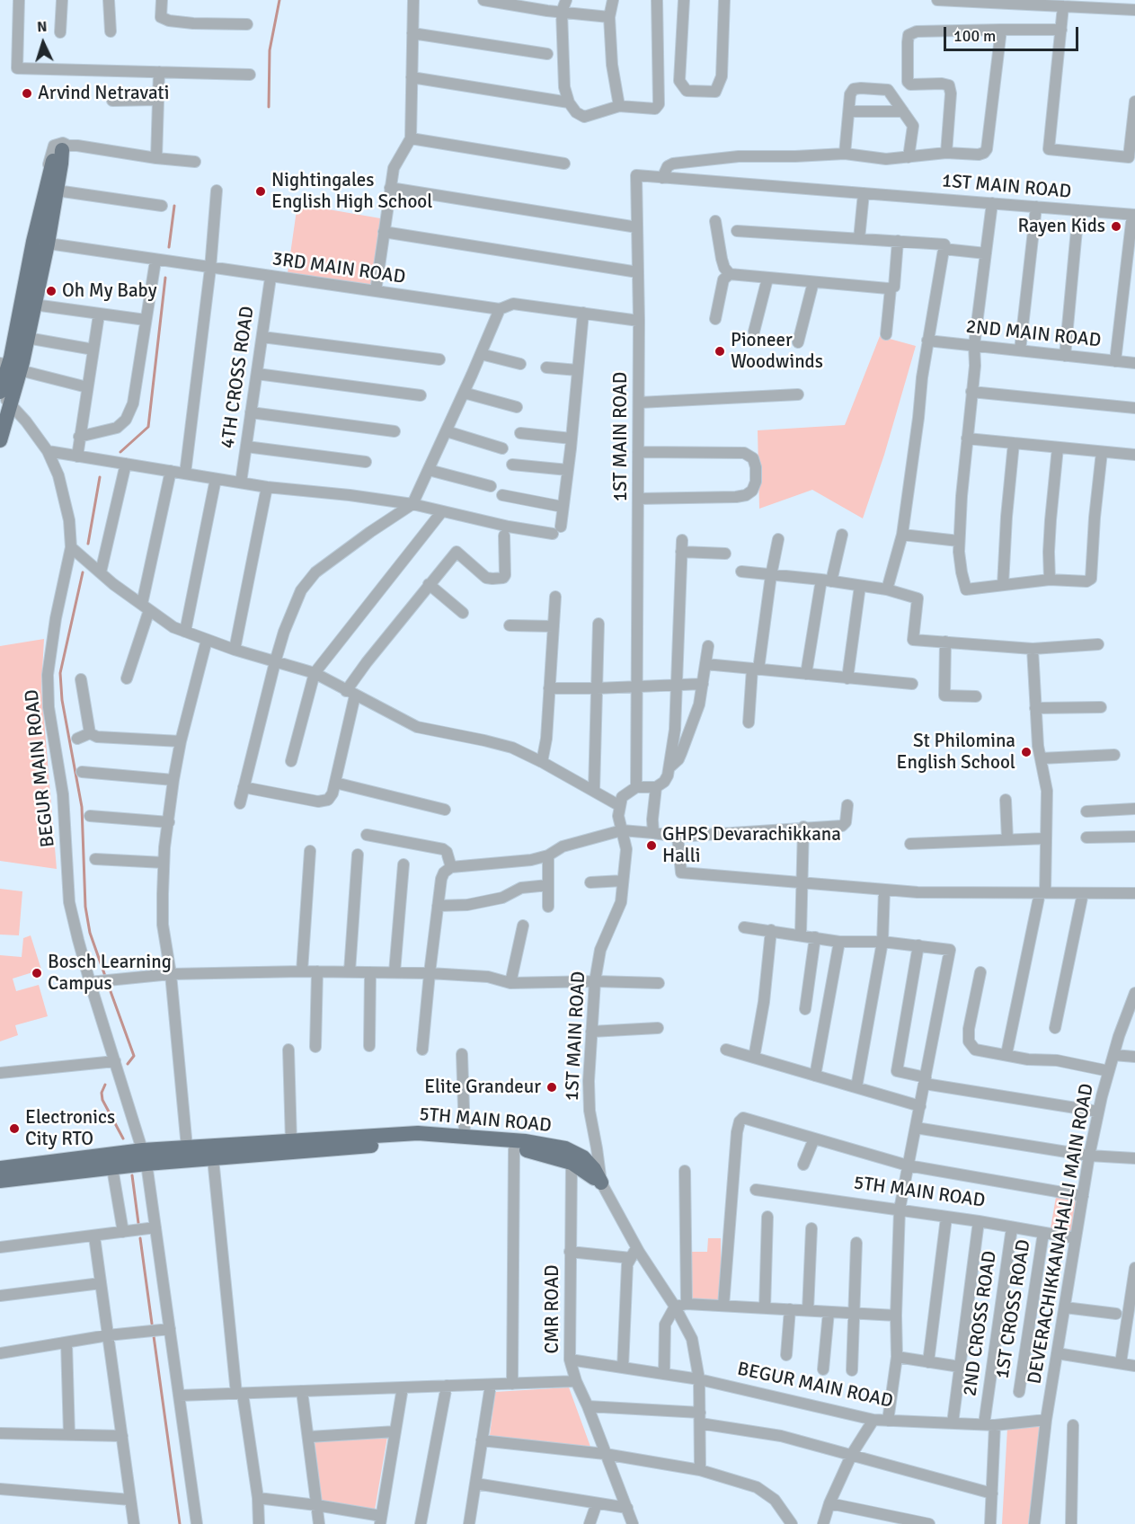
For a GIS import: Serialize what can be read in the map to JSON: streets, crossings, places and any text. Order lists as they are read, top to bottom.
{
  "streets": {
    "main road": ["5TH MAIN ROAD"],
    "street": [
      "1ST MAIN ROAD",
      "3RD MAIN ROAD",
      "2ND MAIN ROAD",
      "4TH CROSS ROAD",
      "BEGUR MAIN ROAD",
      "DEVERACHIKKANAHALLI MAIN ROAD",
      "CMR ROAD",
      "1ST CROSS ROAD",
      "2ND CROSS ROAD"
    ]
  },
  "crossings": [
    ["1ST MAIN ROAD", "3RD MAIN ROAD"],
    ["1ST MAIN ROAD", "5TH MAIN ROAD"],
    ["3RD MAIN ROAD", "4TH CROSS ROAD"],
    ["BEGUR MAIN ROAD", "5TH MAIN ROAD"],
    ["BEGUR MAIN ROAD", "DEVERACHIKKANAHALLI MAIN ROAD"],
    ["BEGUR MAIN ROAD", "CMR ROAD"],
    ["BEGUR MAIN ROAD", "2ND CROSS ROAD"],
    ["5TH MAIN ROAD", "DEVERACHIKKANAHALLI MAIN ROAD"],
    ["5TH MAIN ROAD", "CMR ROAD"],
    ["5TH MAIN ROAD", "1ST CROSS ROAD"],
    ["5TH MAIN ROAD", "2ND CROSS ROAD"]
  ],
  "places": [
    "Arvind Netravati",
    "Nightingales English High School",
    "Rayen Kids",
    "Oh My Baby",
    "Pioneer Woodwinds",
    "St Philomina English School",
    "GHPS Devarachikkana Halli",
    "Bosch Learning Campus",
    "Elite Grandeur",
    "Electronics City RTO"
  ],
  "scale_bar": "100 m",
  "north": "top"
}
